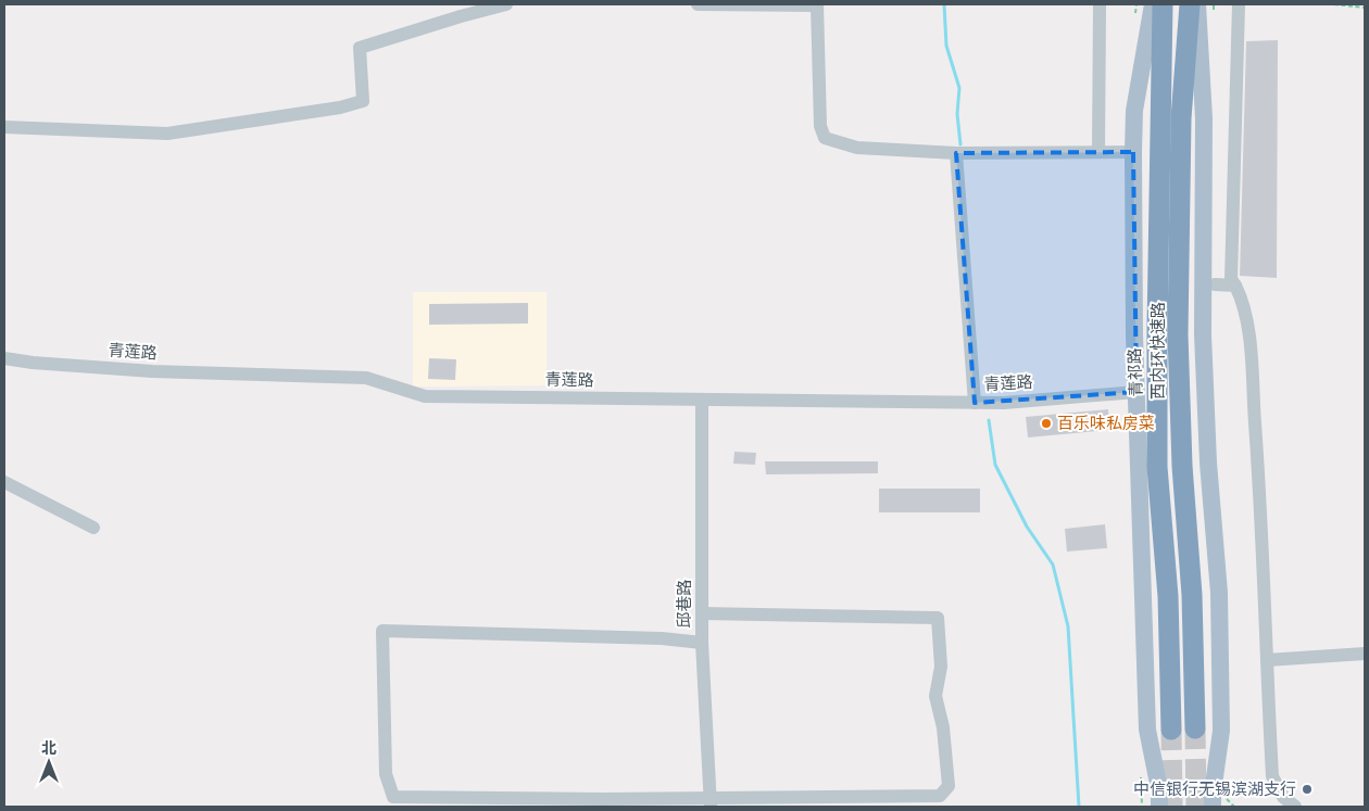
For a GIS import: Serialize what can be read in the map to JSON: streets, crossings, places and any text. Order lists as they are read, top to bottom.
{
  "streets": {
    "highway": ["西内环快速路"],
    "main road": ["青祁路"],
    "street": ["青莲路", "邱巷路"]
  },
  "crossings": [
    ["青莲路", "青祁路"],
    ["青莲路", "邱巷路"]
  ],
  "places": ["百乐味私房菜", "中信银行无锡滨湖支行"],
  "north": "top"
}
